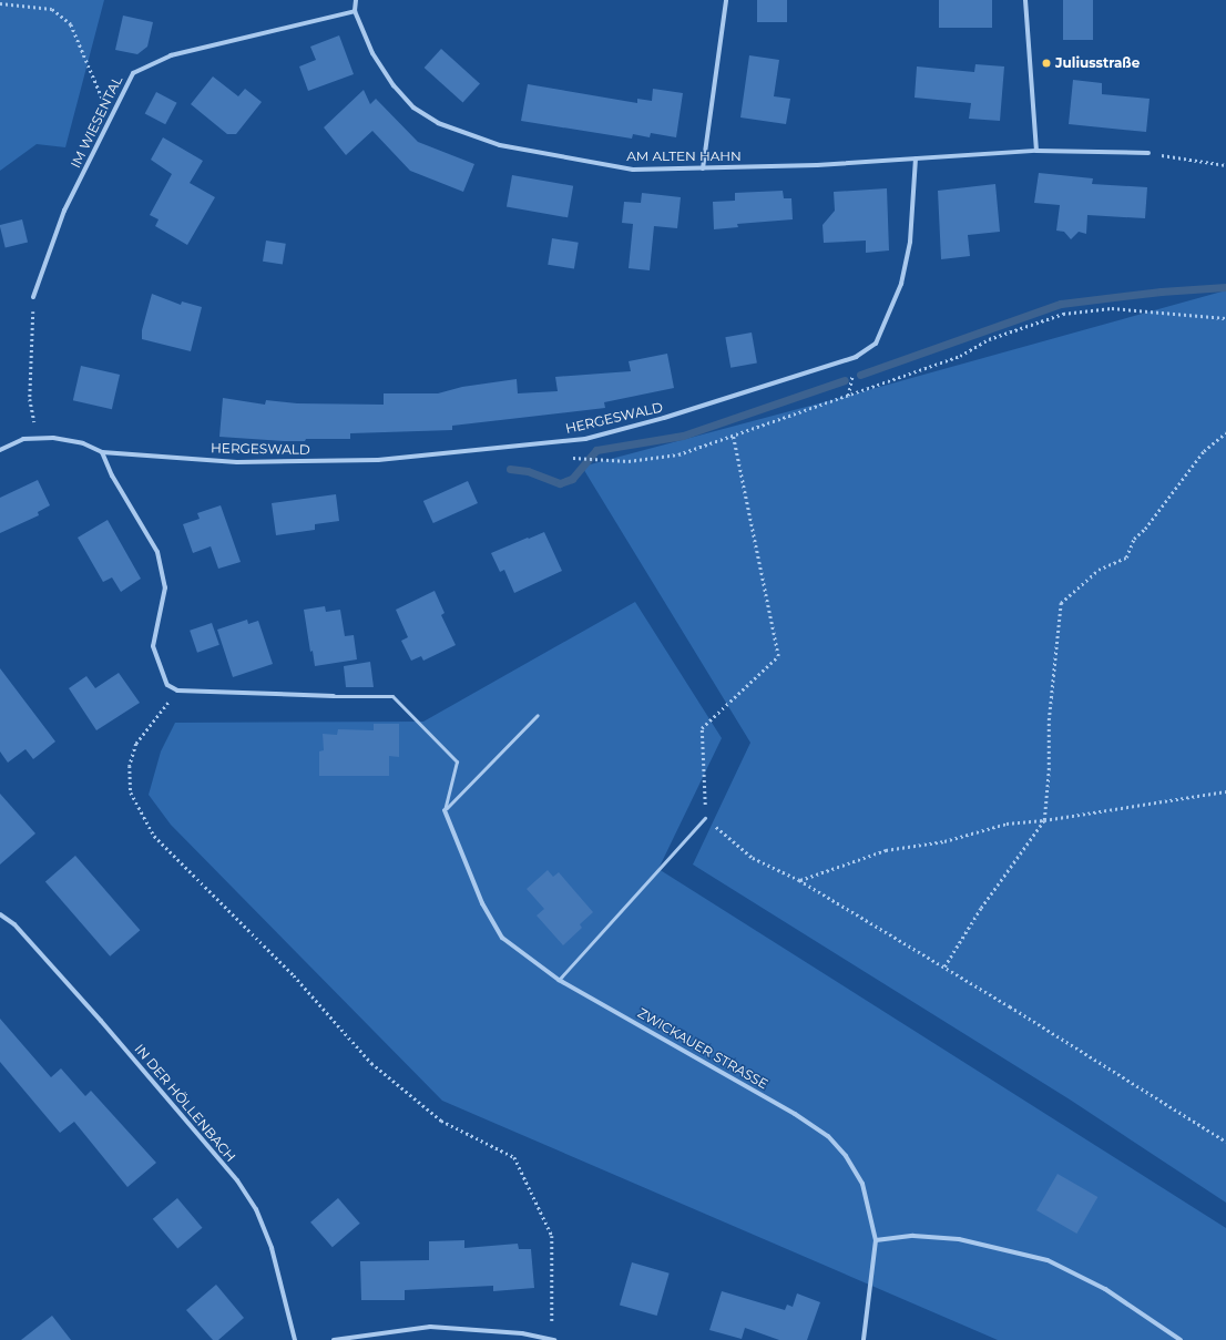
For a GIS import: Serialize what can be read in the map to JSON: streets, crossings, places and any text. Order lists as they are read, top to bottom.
{
  "streets": {
    "street": [
      "IM WIESENTAL",
      "AM ALTEN HAHN",
      "HERGESWALD",
      "ZWICKAUER STRASSE",
      "IN DER HÖLLENBACH"
    ]
  },
  "crossings": [
    ["IM WIESENTAL", "AM ALTEN HAHN"],
    ["AM ALTEN HAHN", "HERGESWALD"]
  ],
  "places": ["Juliusstraße"]
}
